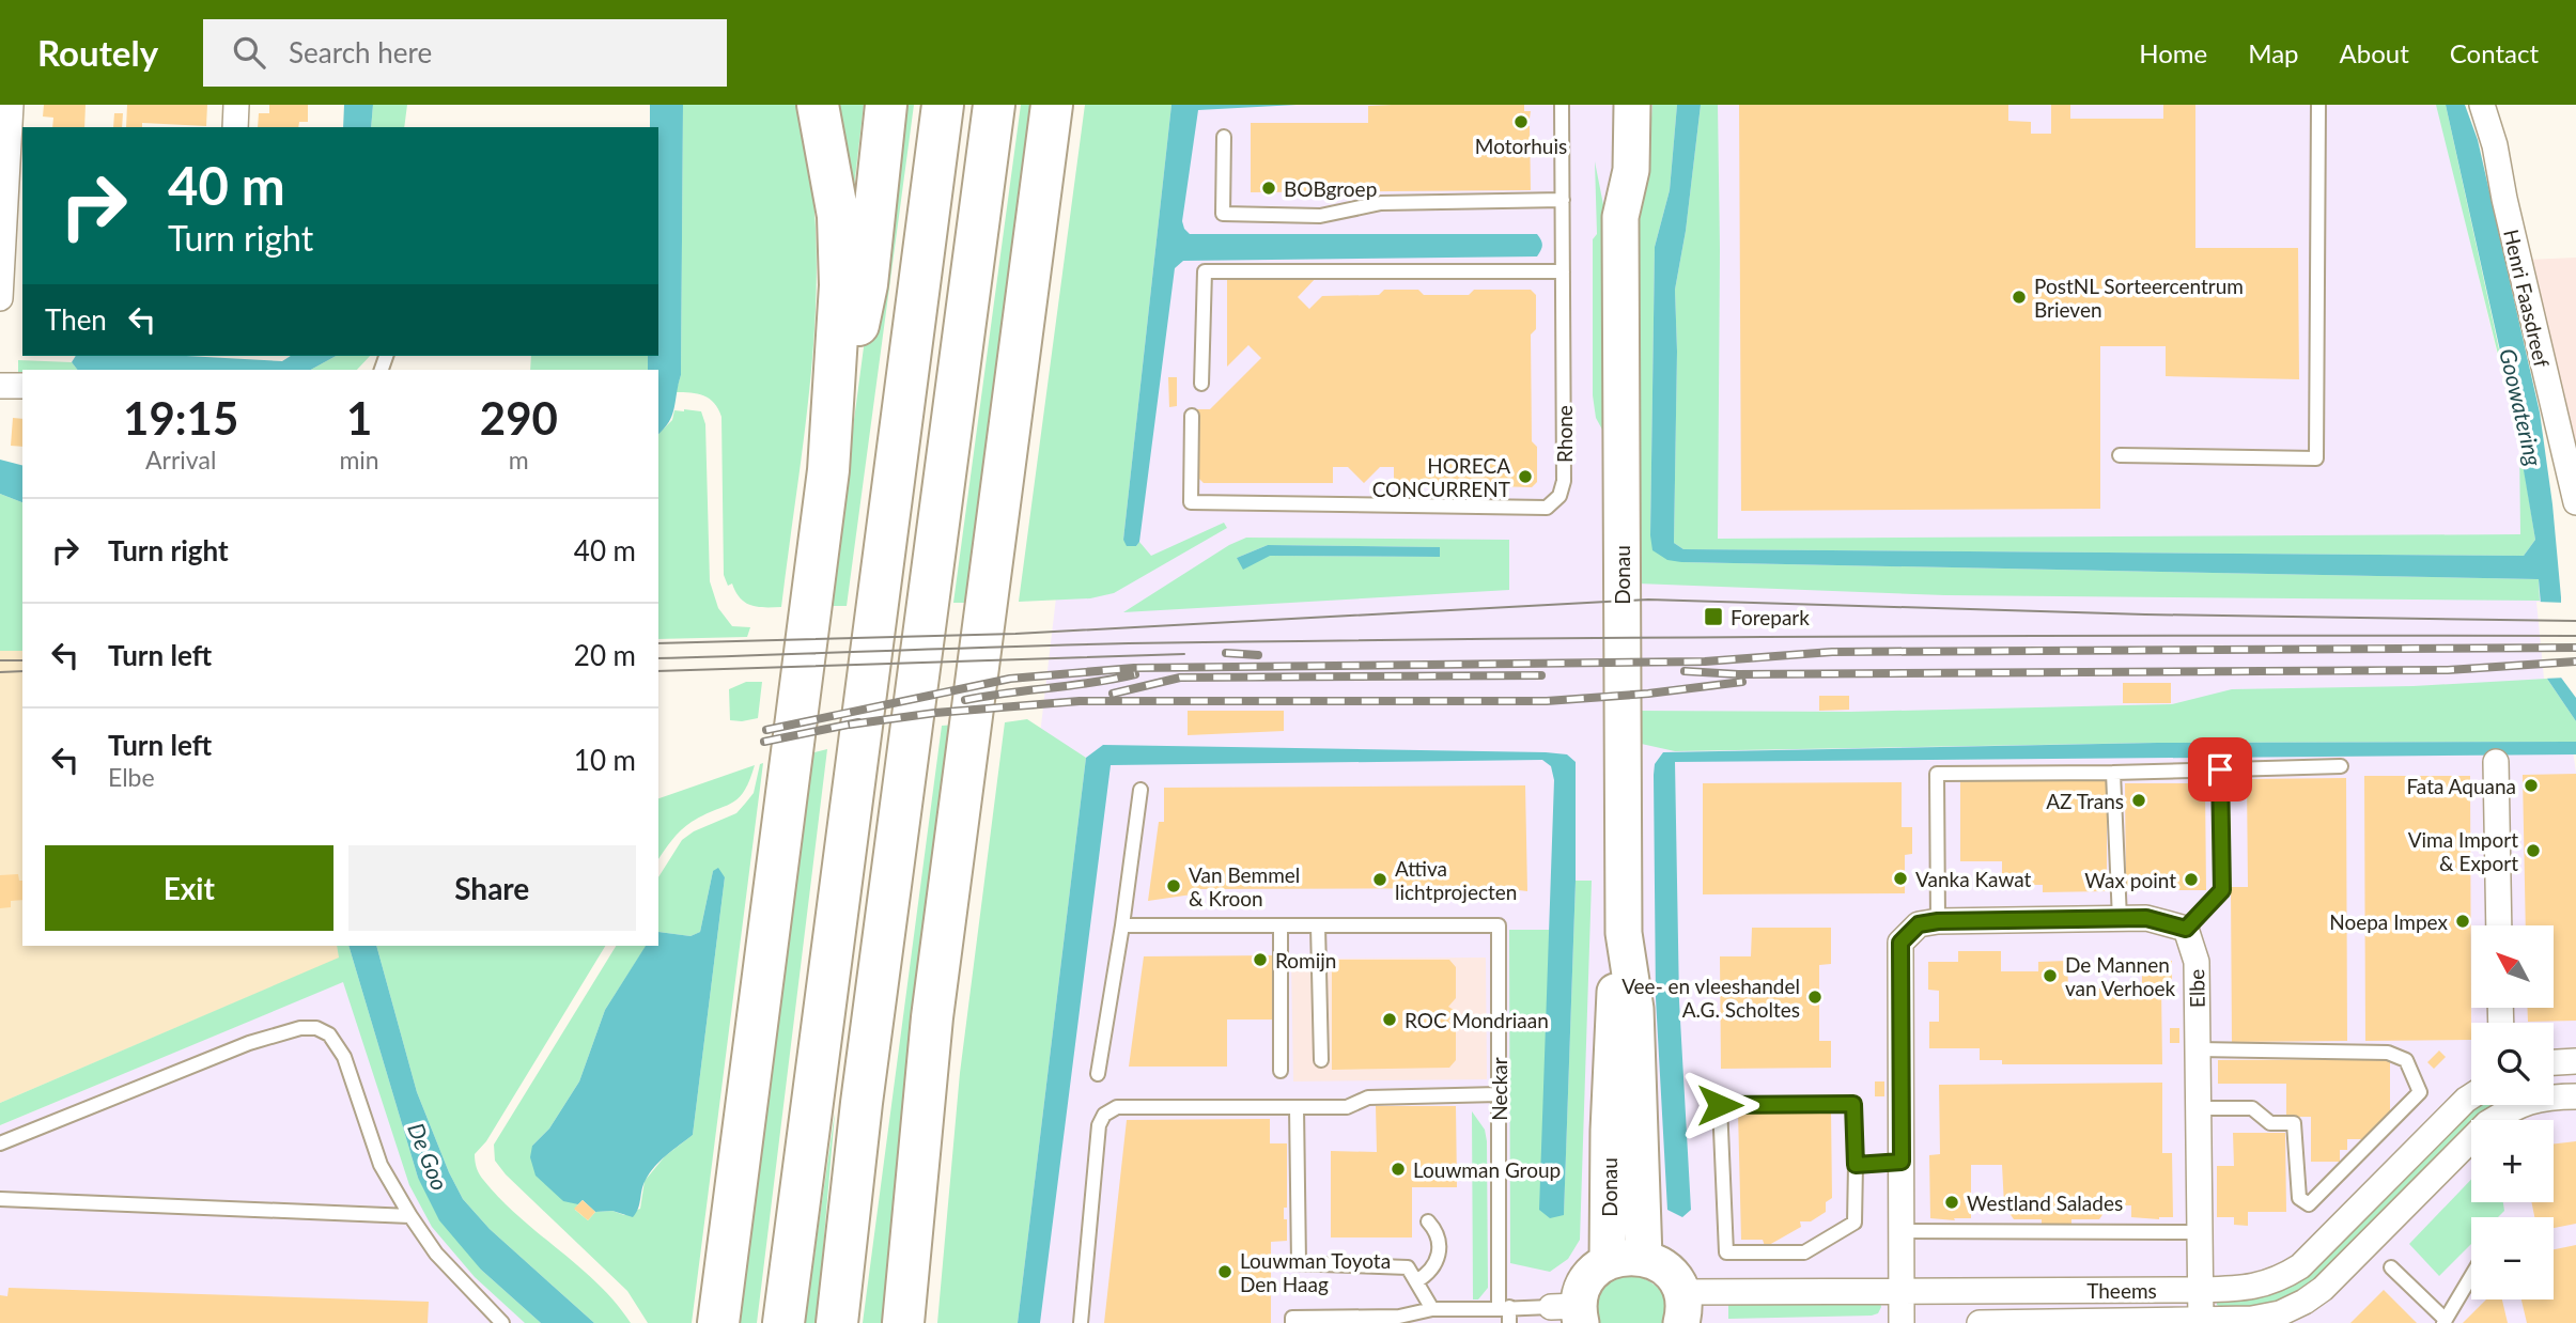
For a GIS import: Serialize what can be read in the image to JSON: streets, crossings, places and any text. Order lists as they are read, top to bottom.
{
  "streets": {
    "main road": ["Donau"],
    "street": ["Henri Faasdreef", "Elbe", "Theems"],
    "lane": ["Rhone", "Neckar"]
  },
  "crossings": [
    ["Elbe", "Theems"]
  ],
  "water": ["Goowatering", "De Goo"],
  "places": {
    "other": [
      "Motorhuis",
      "BOBgroep",
      "PostNL Sorteercentrum Brieven",
      "HORECA CONCURRENT",
      "Fata Aquana",
      "AZ Trans",
      "Vima Import & Export",
      "Vanka Kawat",
      "Attiva lichtprojecten",
      "Wax point",
      "Van Bemmel & Kroon",
      "Noepa Impex",
      "Romijn",
      "De Mannen van Verhoek",
      "Vee- en vleeshandel A.G. Scholtes",
      "ROC Mondriaan",
      "Louwman Group",
      "Westland Salades",
      "Louwman Toyota Den Haag"
    ],
    "transit": ["Forepark"]
  },
  "north": "top left",
  "page": {
    "header": "Routely",
    "search": "Search here",
    "nav": [
      "Home",
      "Map",
      "About",
      "Contact"
    ],
    "turn": ["40 m", "Turn right"],
    "then": "Then",
    "eta": [
      "19:15",
      "Arrival",
      "1",
      "min",
      "290",
      "m"
    ],
    "list": [
      {
        "name": "Turn right",
        "value": "40 m"
      },
      {
        "name": "Turn left",
        "value": "20 m"
      },
      {
        "name": "Turn left",
        "note": "Elbe",
        "value": "10 m"
      }
    ],
    "buttons": ["Exit", "Share"],
    "map_buttons": ["+", "−"]
  }
}
